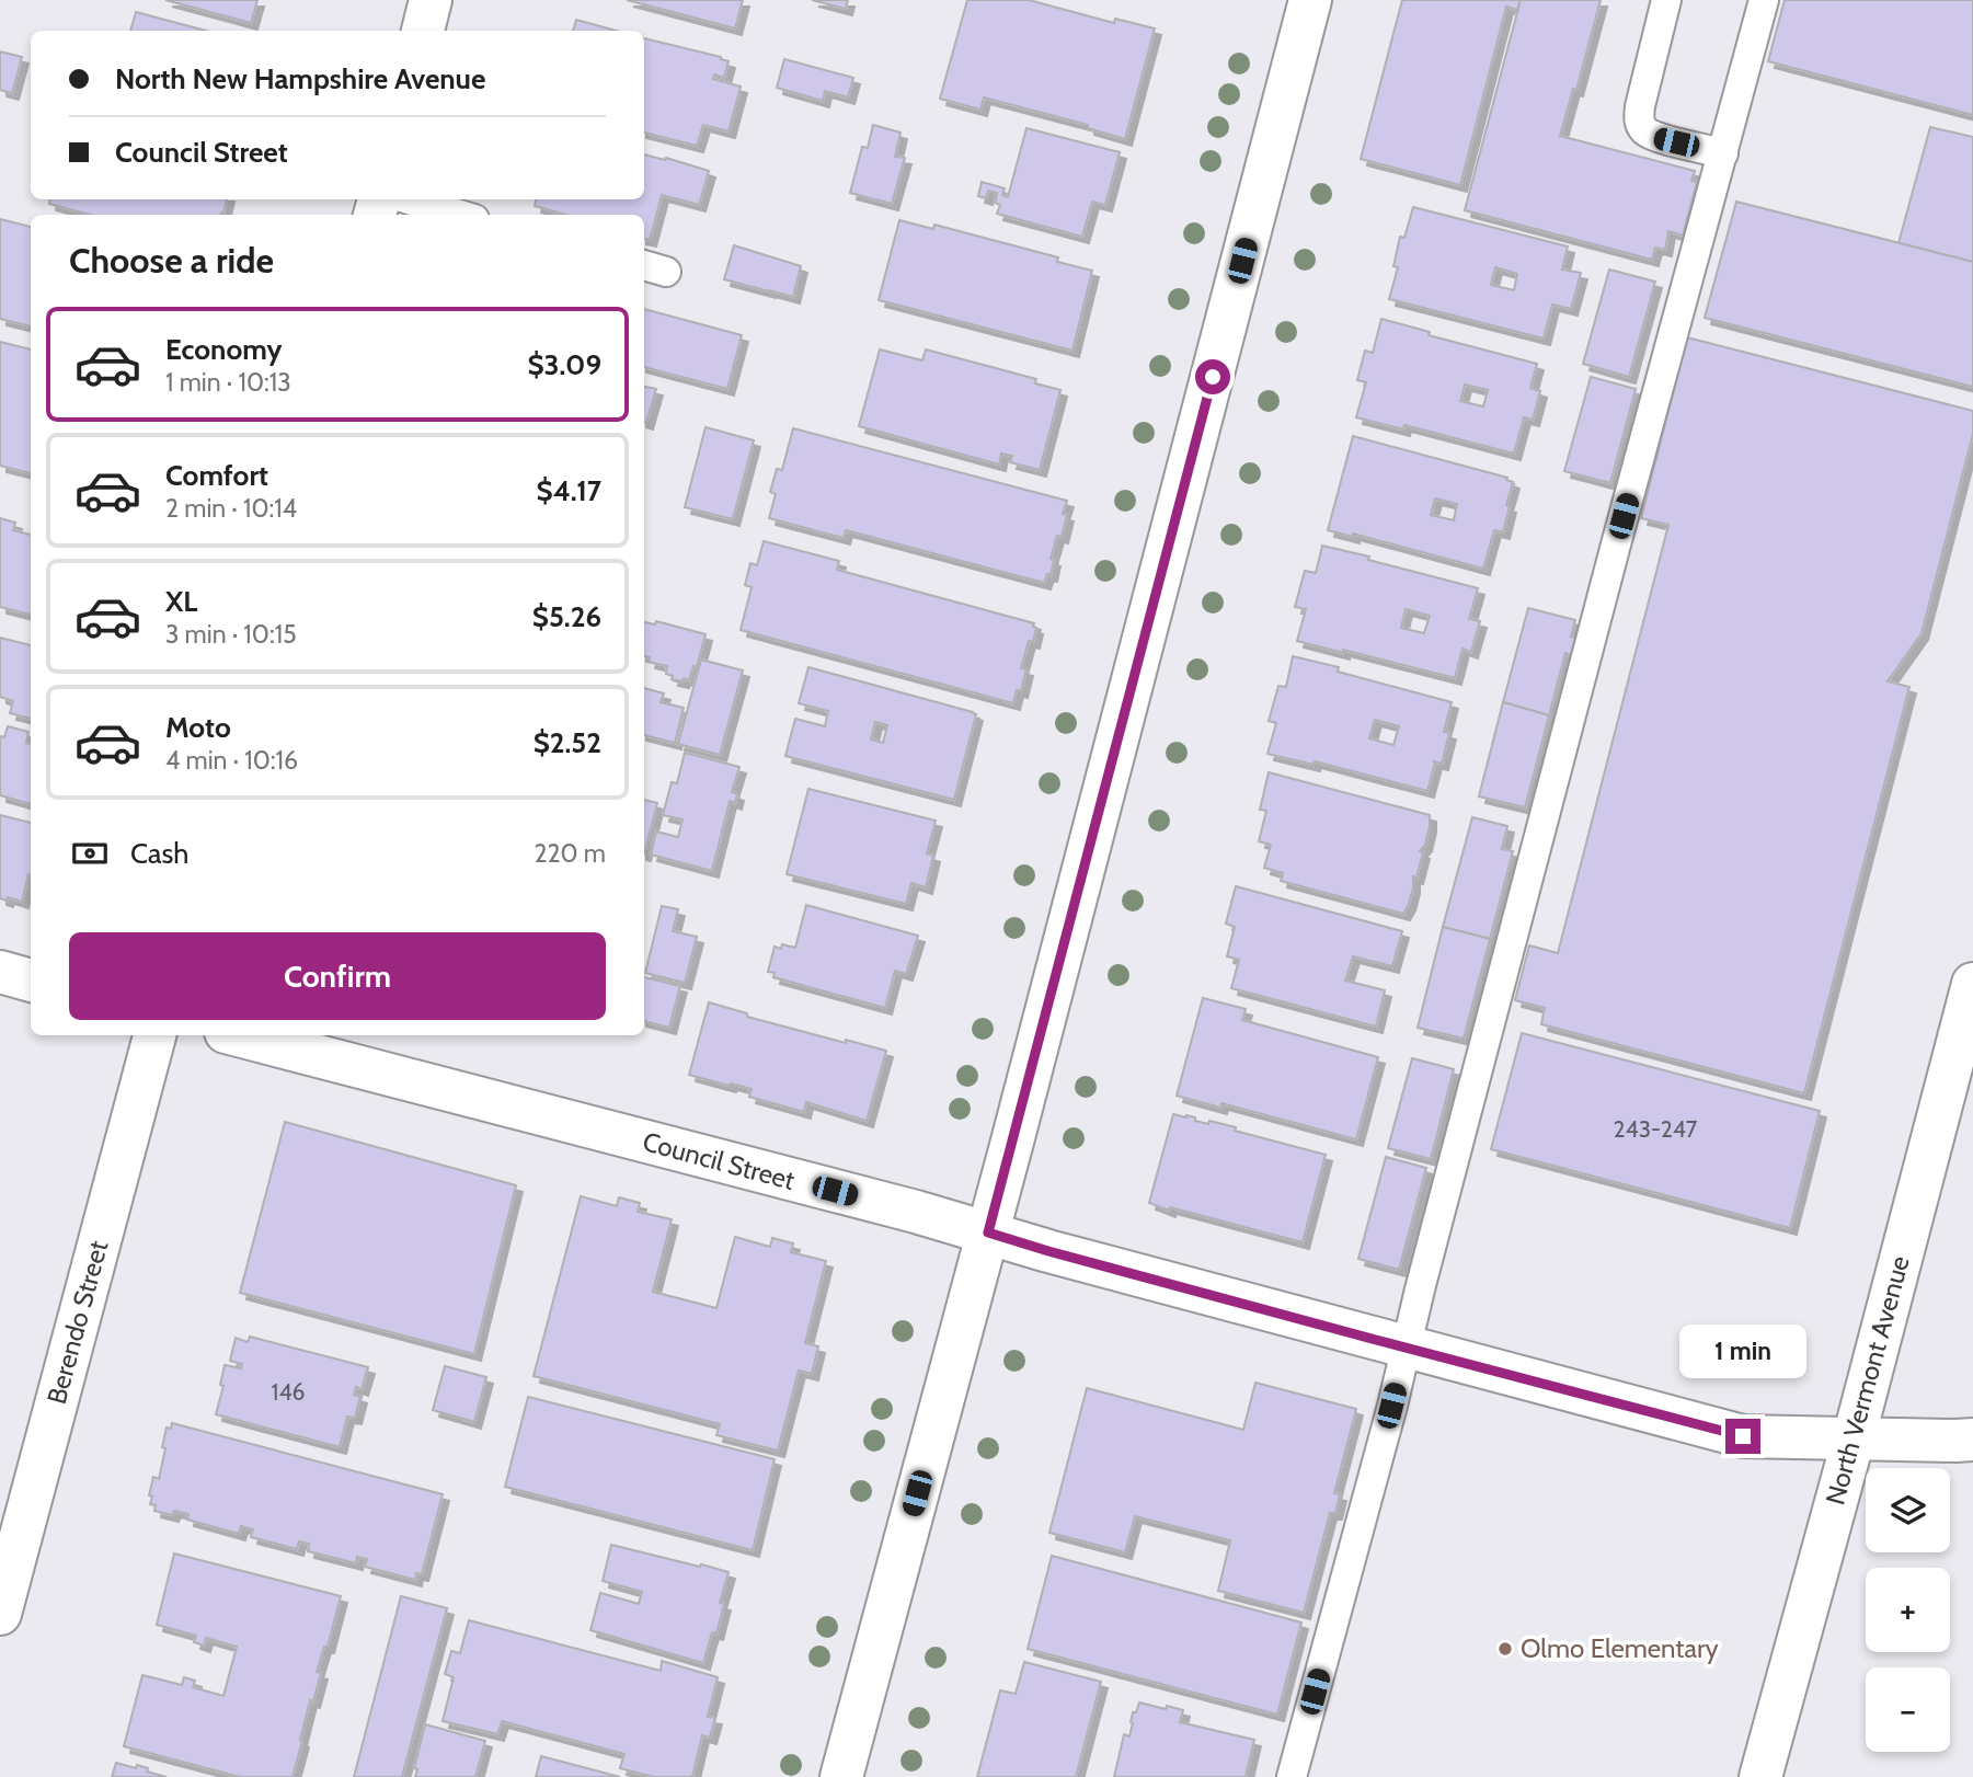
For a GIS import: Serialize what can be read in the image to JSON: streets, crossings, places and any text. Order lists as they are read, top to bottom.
{
  "streets": {
    "street": ["Council Street", "Berendo Street", "North Vermont Avenue"]
  },
  "crossings": [
    ["Council Street", "North Vermont Avenue"]
  ],
  "places": ["Olmo Elementary"],
  "house_numbers": ["243-247", "146"],
  "page": {
    "banner": ["North New Hampshire Avenue", "Council Street"],
    "heading": "Choose a ride",
    "list": [
      {
        "name": "Economy",
        "note": "1 min · 10:13",
        "value": "$3.09"
      },
      {
        "name": "Comfort",
        "note": "2 min · 10:14",
        "value": "$4.17"
      },
      {
        "name": "XL",
        "note": "3 min · 10:15",
        "value": "$5.26"
      },
      {
        "name": "Moto",
        "note": "4 min · 10:16",
        "value": "$2.52"
      }
    ],
    "pay": ["Cash", "220 m"],
    "buttons": "Confirm",
    "bubble": "1 min",
    "map_buttons": ["+", "−"]
  }
}
